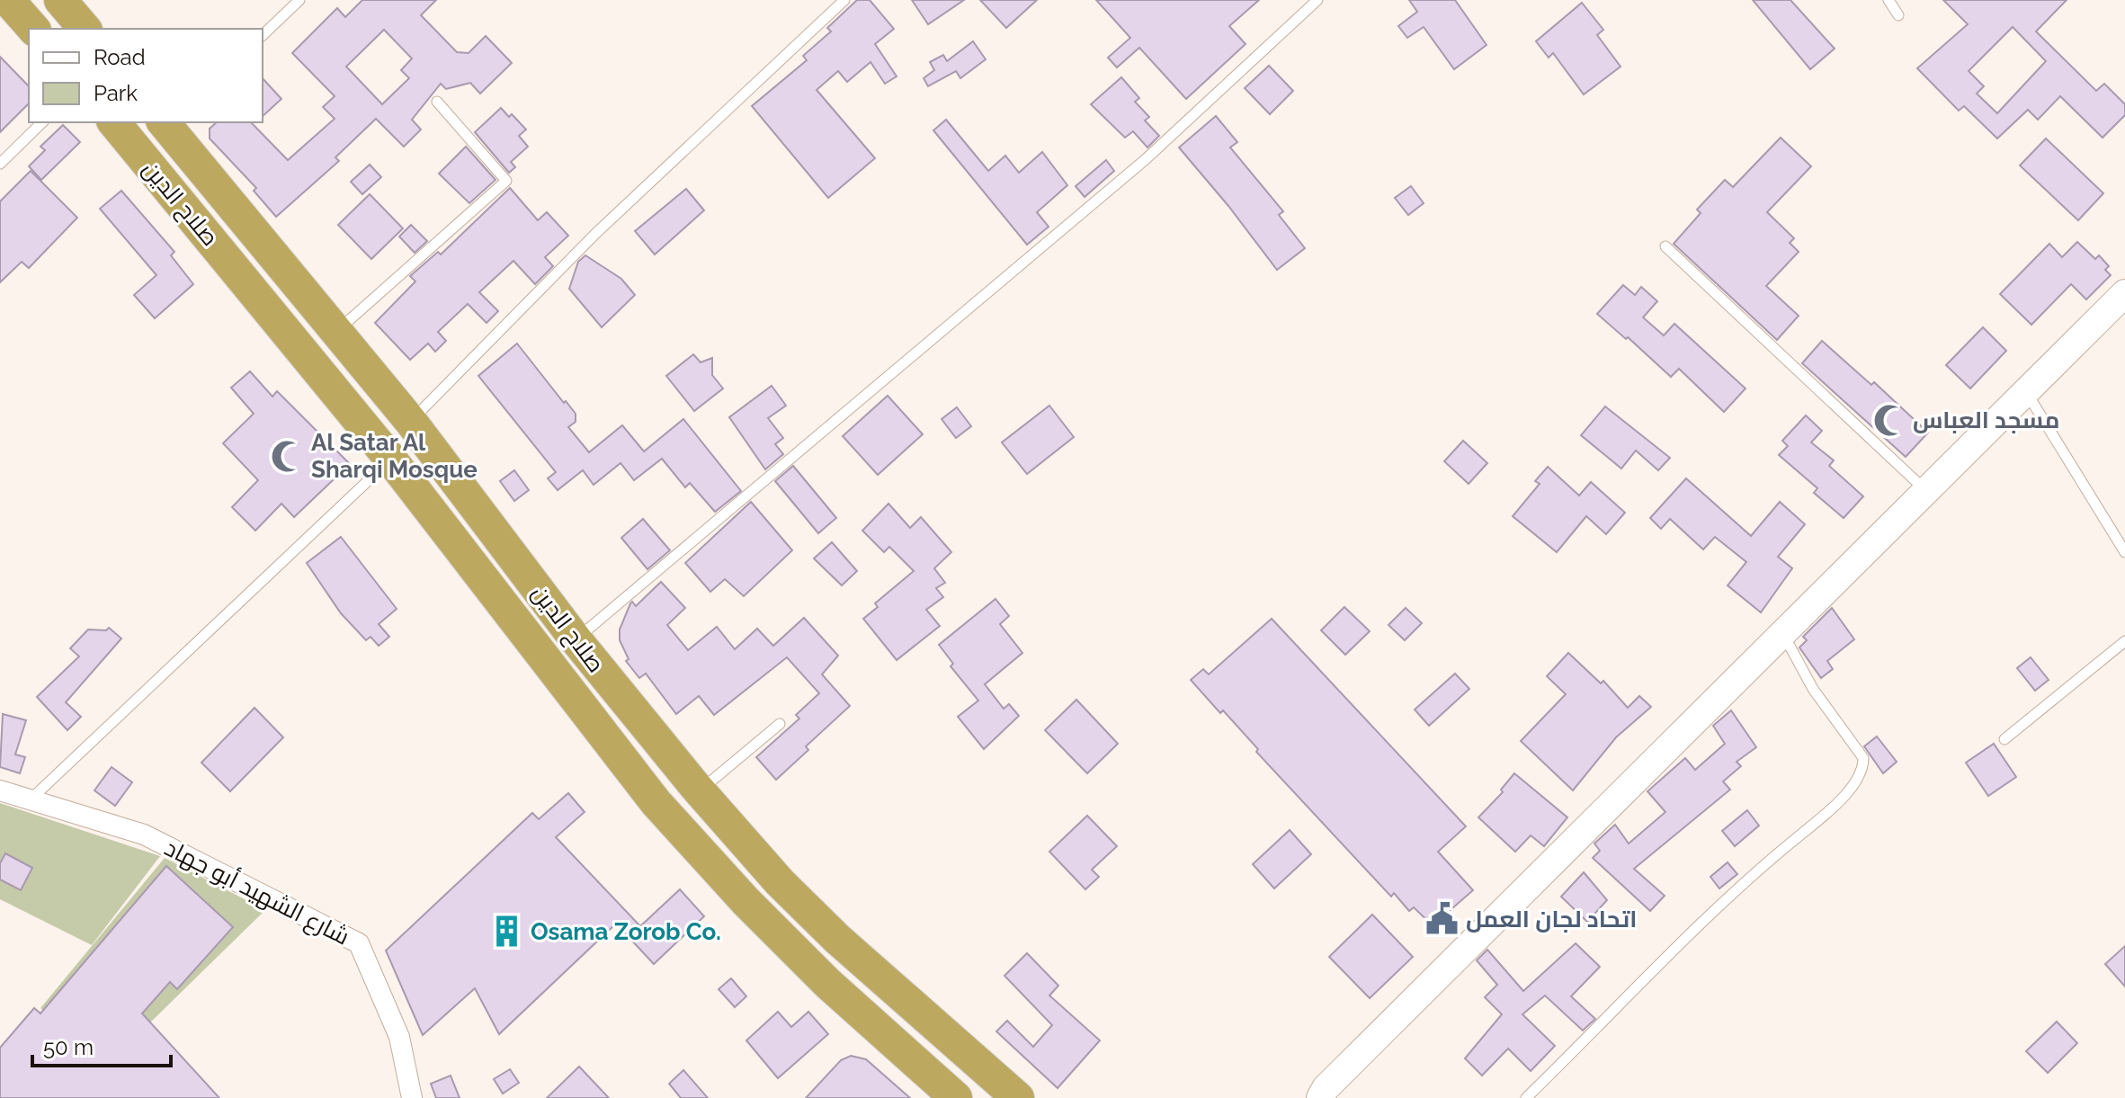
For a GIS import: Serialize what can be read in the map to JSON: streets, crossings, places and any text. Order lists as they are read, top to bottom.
{
  "streets": {
    "highway": ["صلاح الدين"],
    "street": ["شارع الشهيد أبو جهاد"]
  },
  "places": {
    "mosque": ["مسجد العباس", "Al Satar Al Sharqi Mosque"],
    "public building": ["اتحاد لجان العمل"],
    "building": ["Osama Zorob Co."]
  },
  "legend": ["Road", "Park"],
  "scale_bar": "50 m"
}
